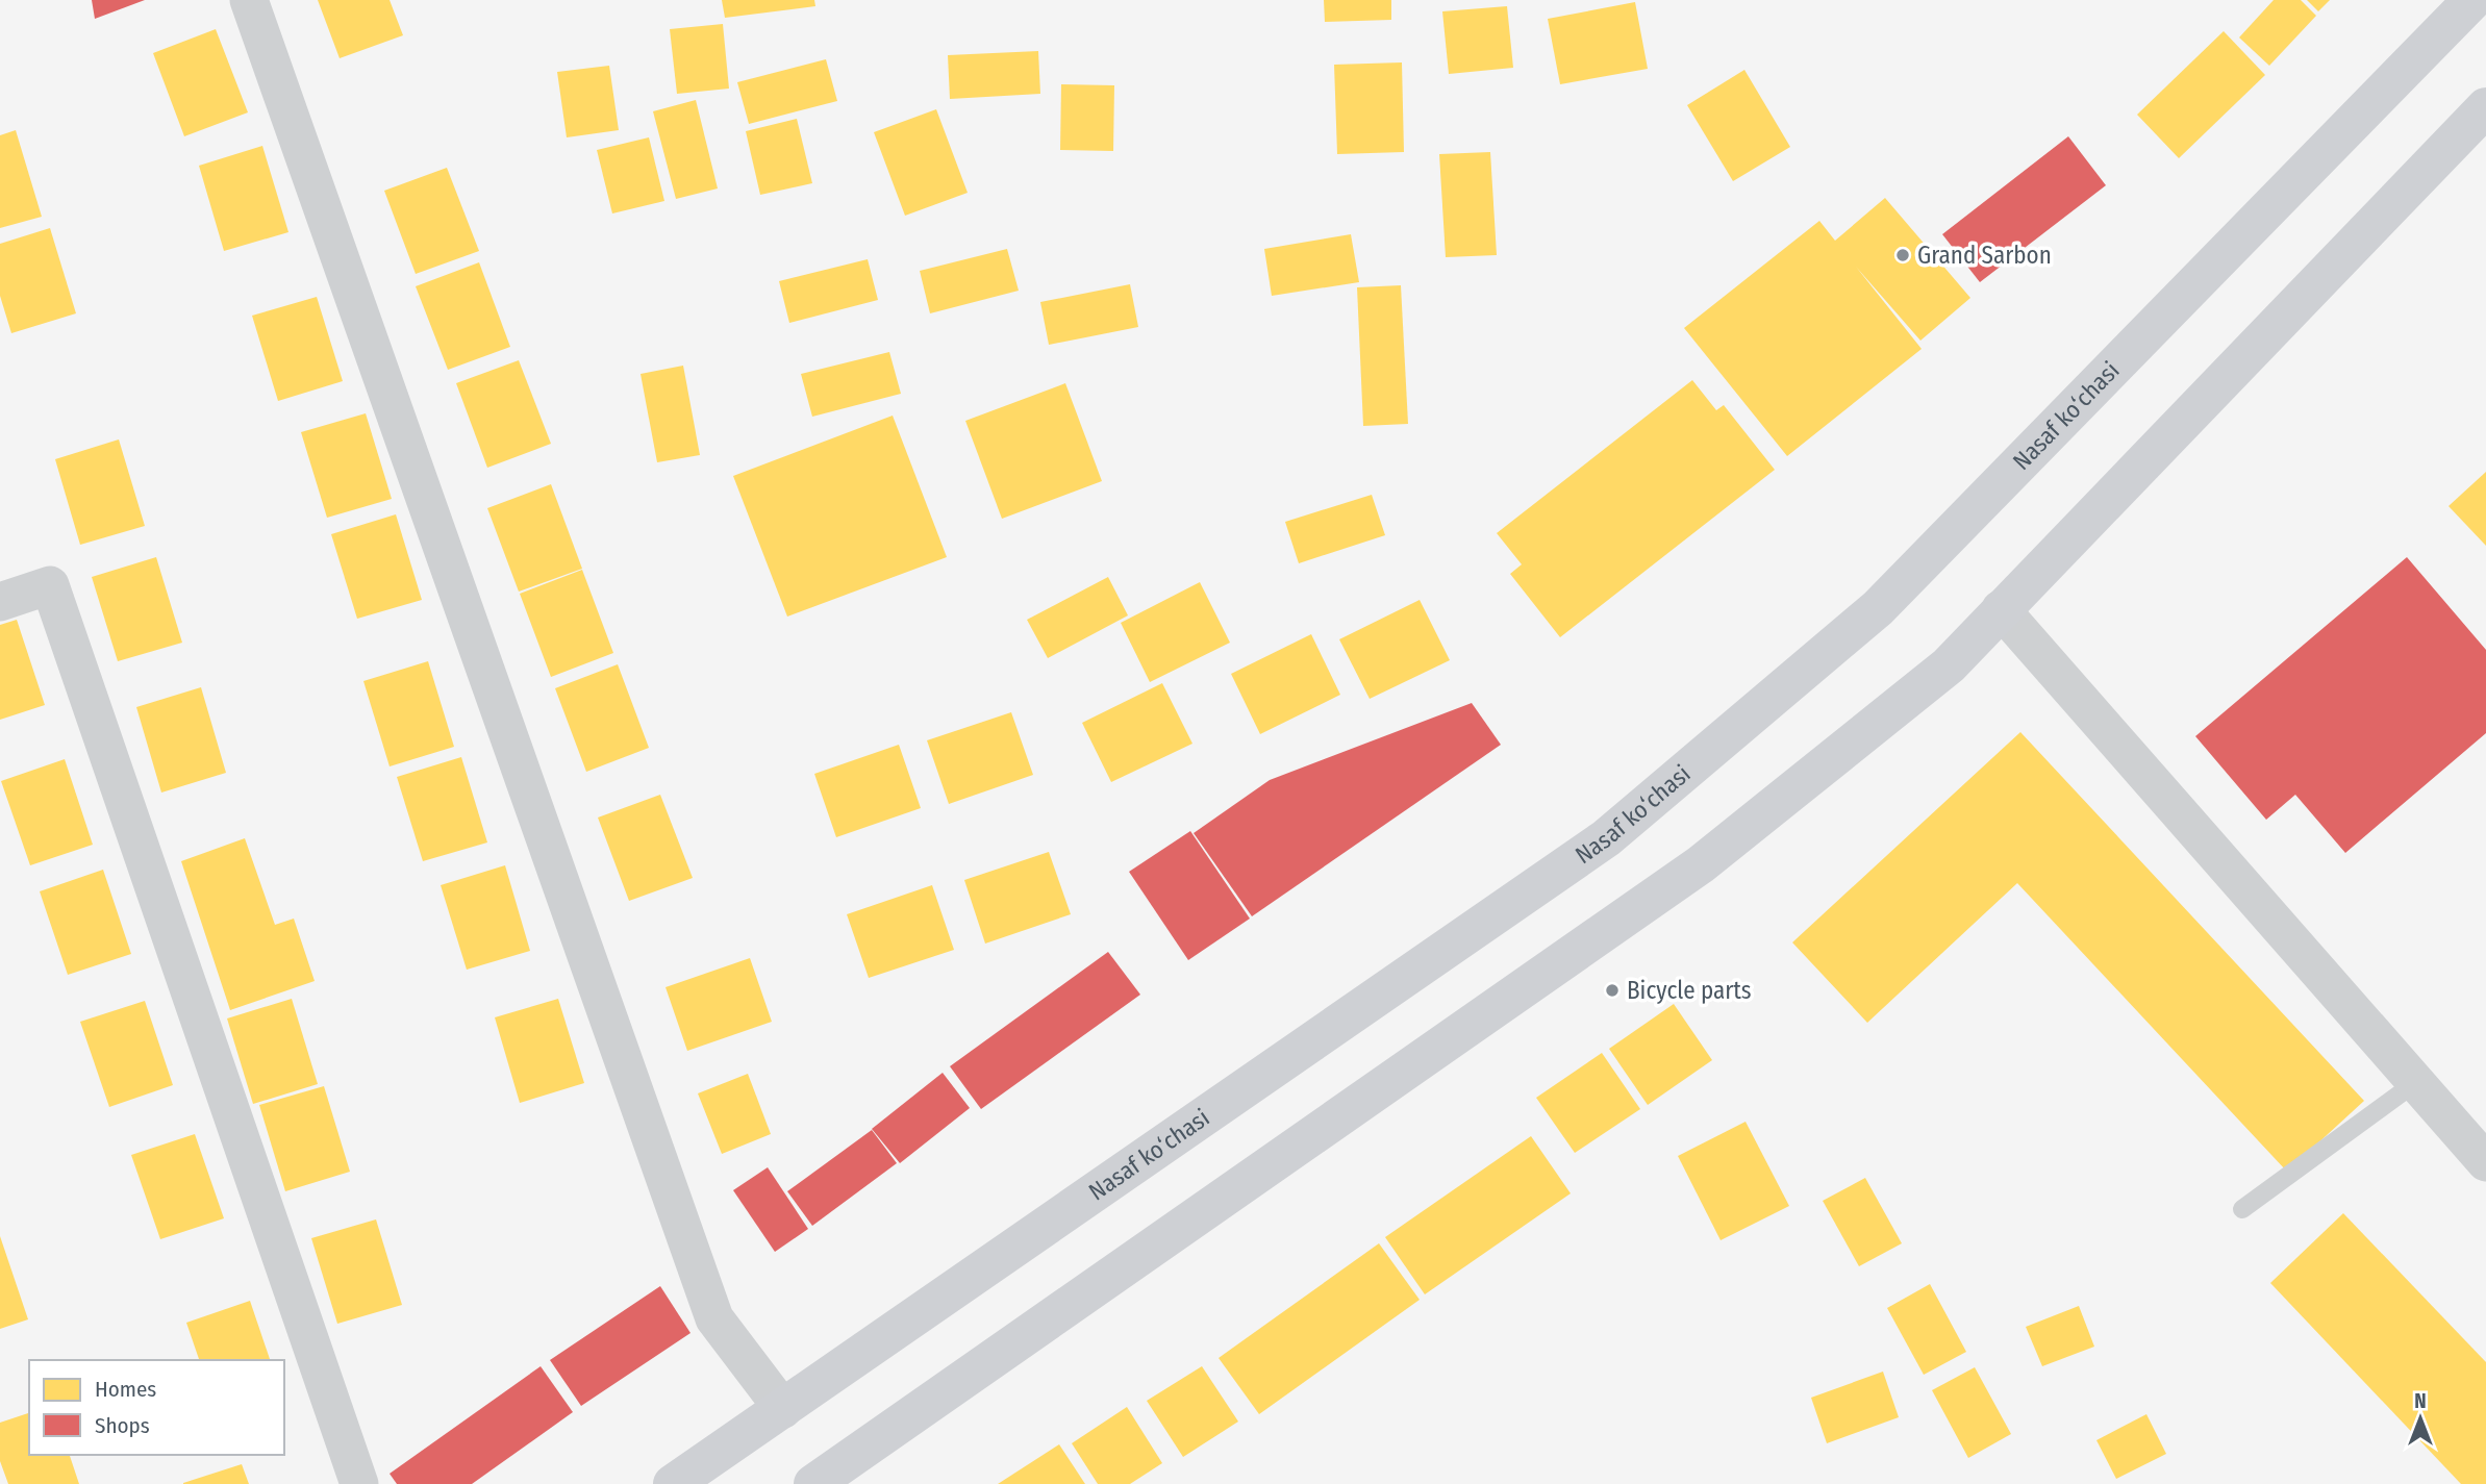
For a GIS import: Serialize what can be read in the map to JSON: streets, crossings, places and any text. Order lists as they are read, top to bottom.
{
  "streets": {
    "main road": ["Nasaf ko‘chasi"]
  },
  "places": ["Grand Sarbon", "Bicycle parts"],
  "legend": ["Homes", "Shops"],
  "north": "top"
}
